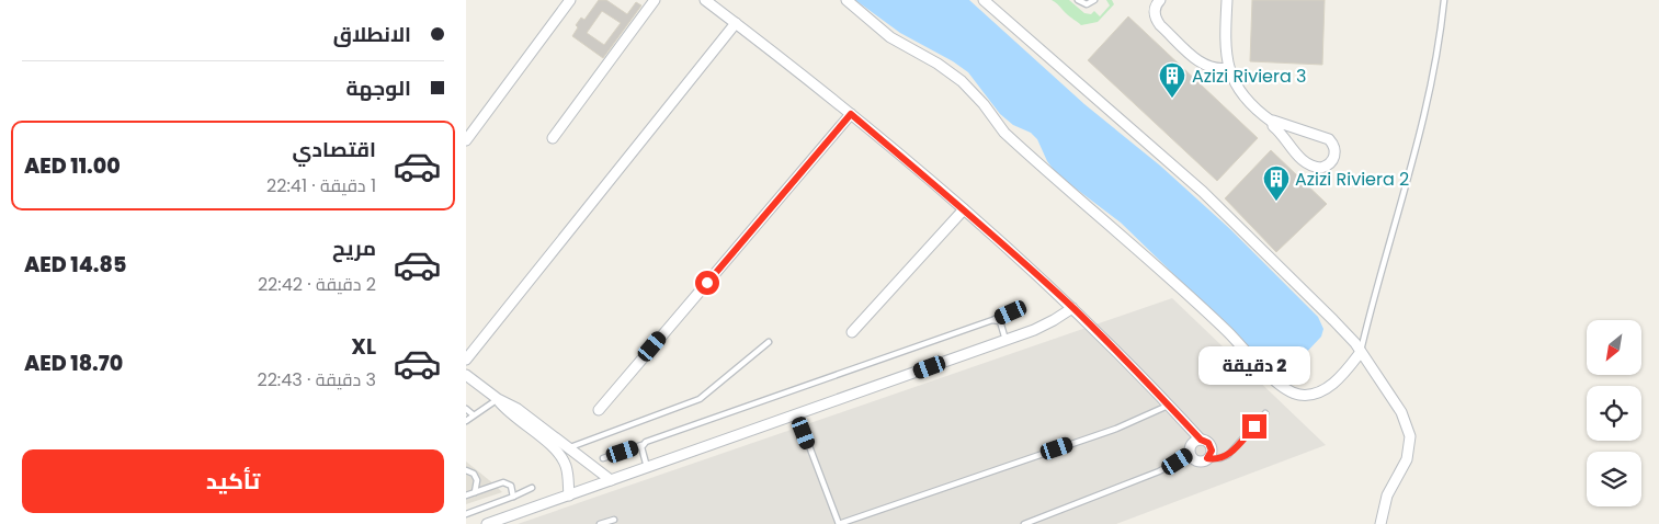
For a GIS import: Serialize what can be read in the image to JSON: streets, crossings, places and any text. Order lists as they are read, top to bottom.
{
  "places": {
    "building": ["Azizi Riviera 3", "Azizi Riviera 2"]
  },
  "north": "bottom left",
  "page": {
    "banner": ["الانطلاق", "الوجهة"],
    "list": [
      {
        "name": "اقتصادي",
        "note": "1 دقيقة · 22:41",
        "value": "AED 11.00"
      },
      {
        "name": "مريح",
        "note": "2 دقيقة · 22:42",
        "value": "AED 14.85"
      },
      {
        "name": "XL",
        "note": "3 دقيقة · 22:43",
        "value": "AED 18.70"
      }
    ],
    "bubble": "2 دقيقة",
    "buttons": "تأكيد"
  }
}
